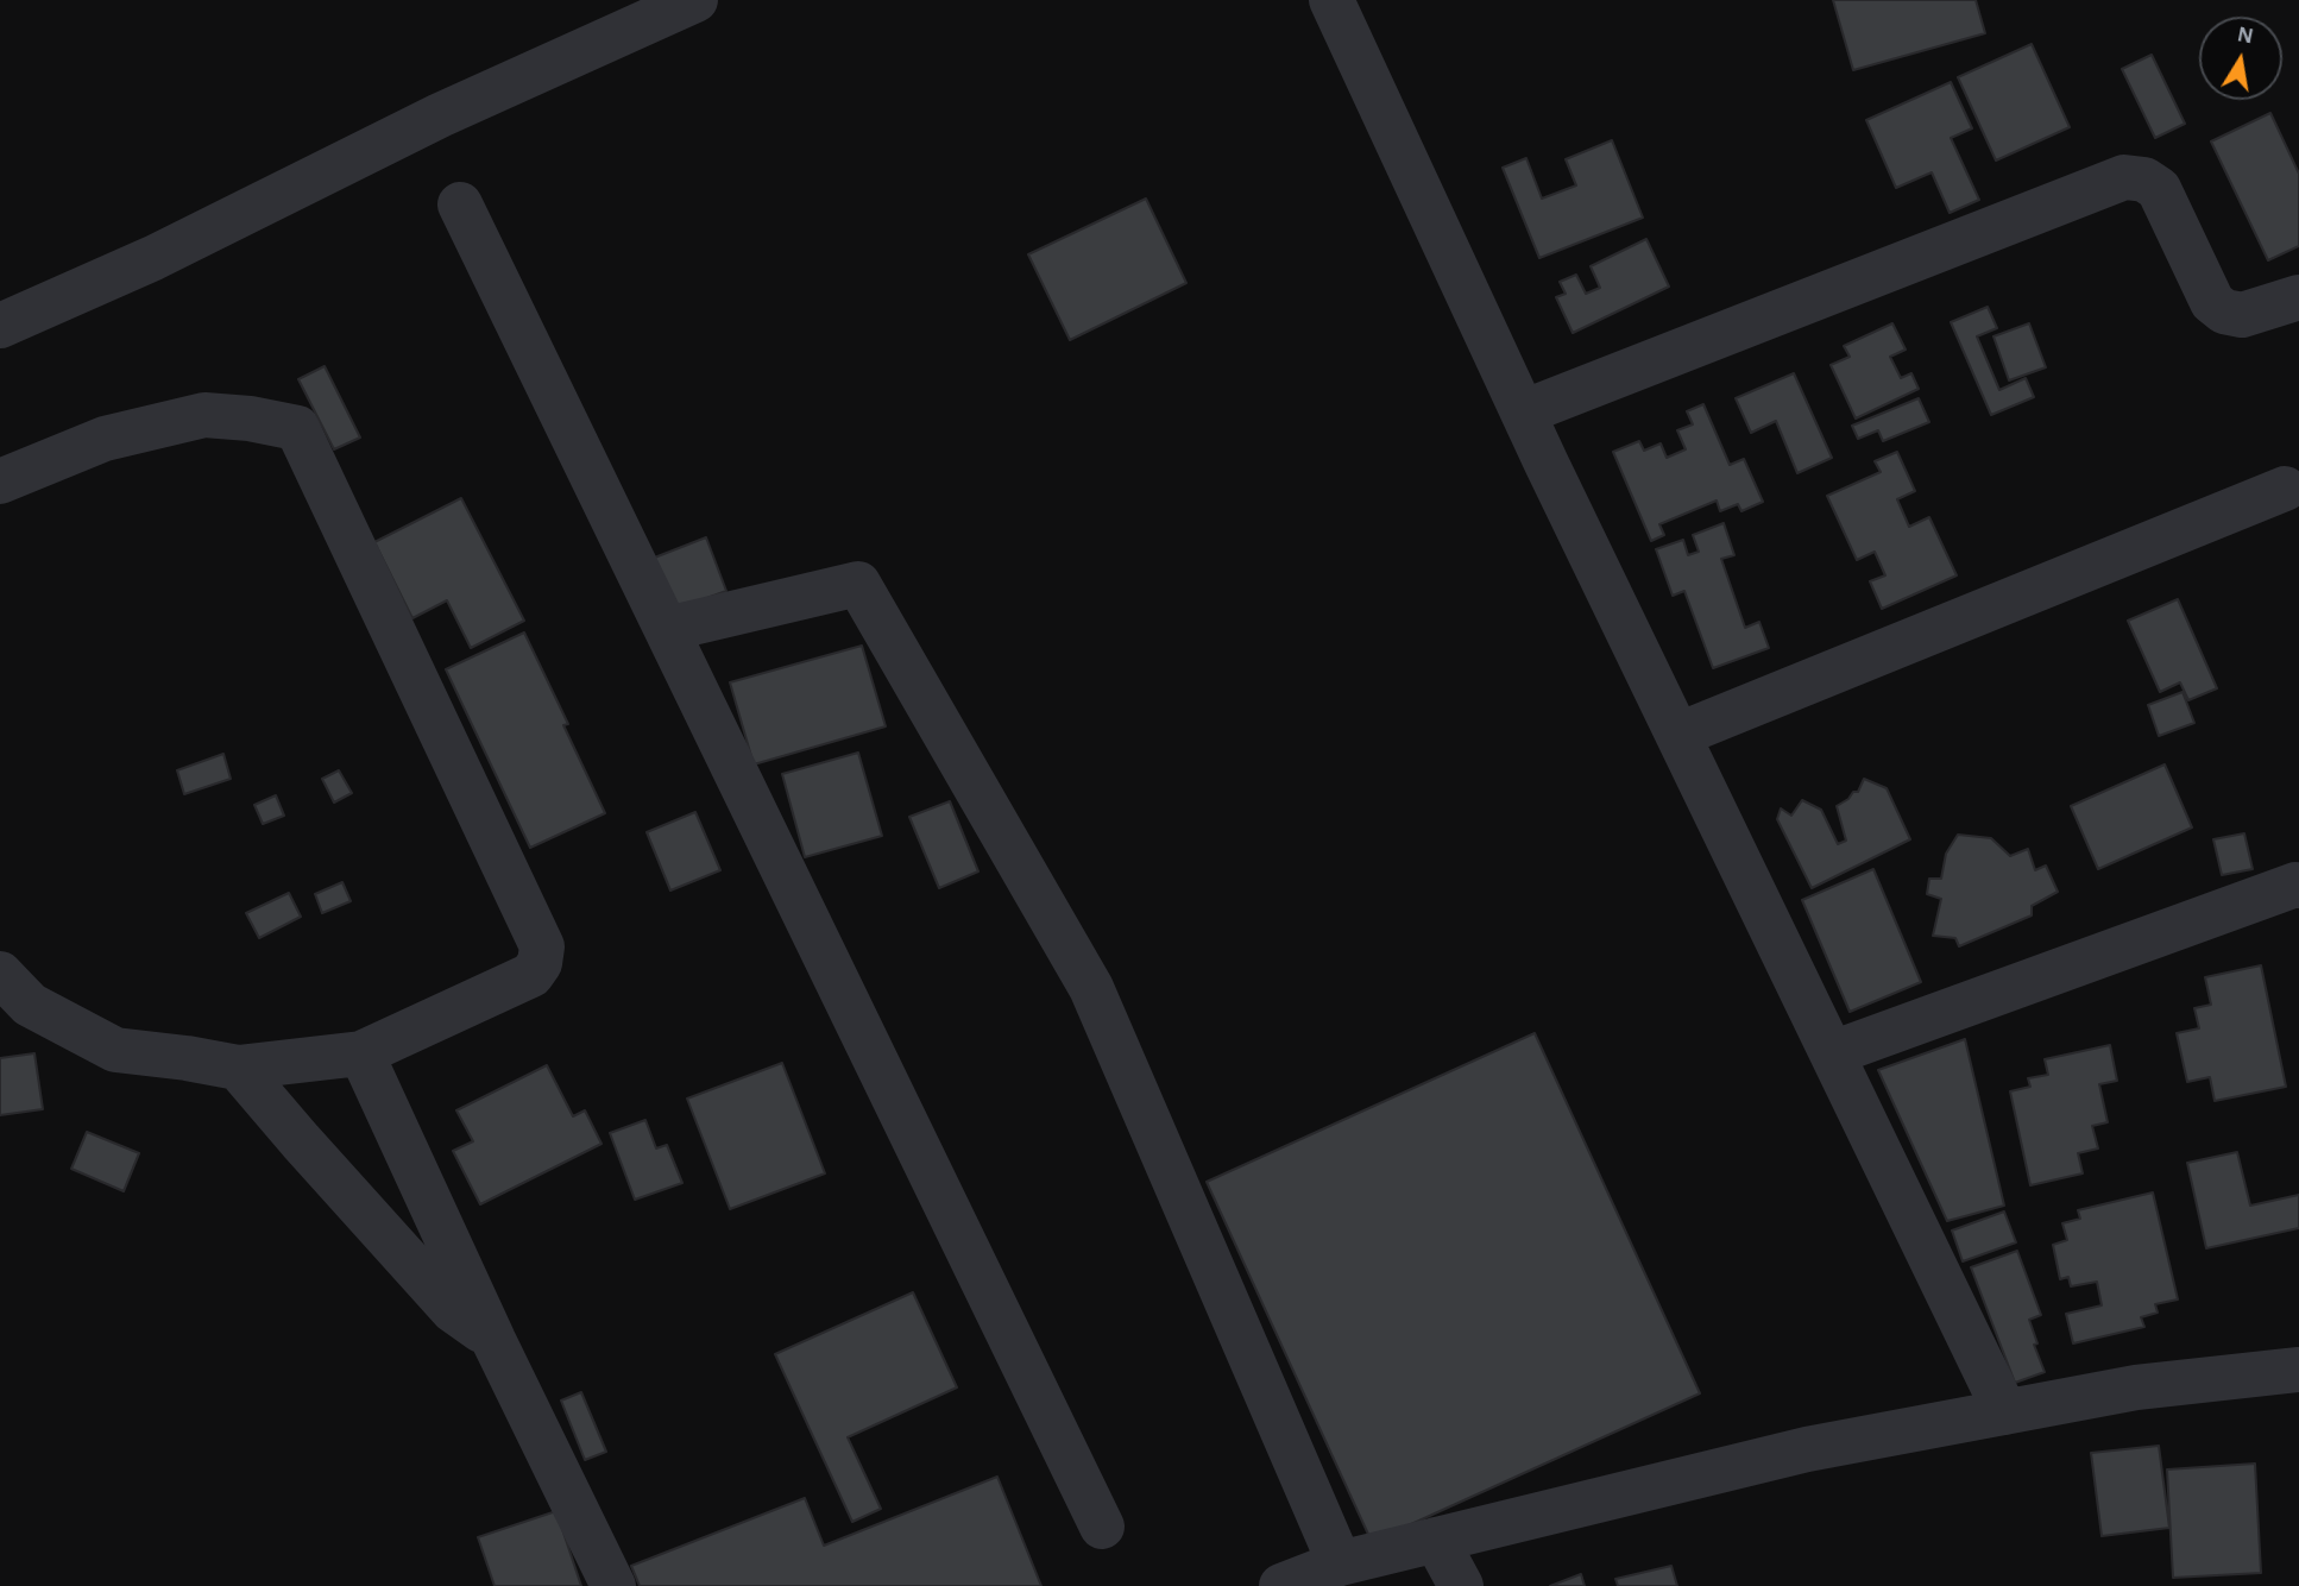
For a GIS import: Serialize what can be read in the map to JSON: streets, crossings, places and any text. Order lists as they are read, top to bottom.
{
  "north": "top"
}
